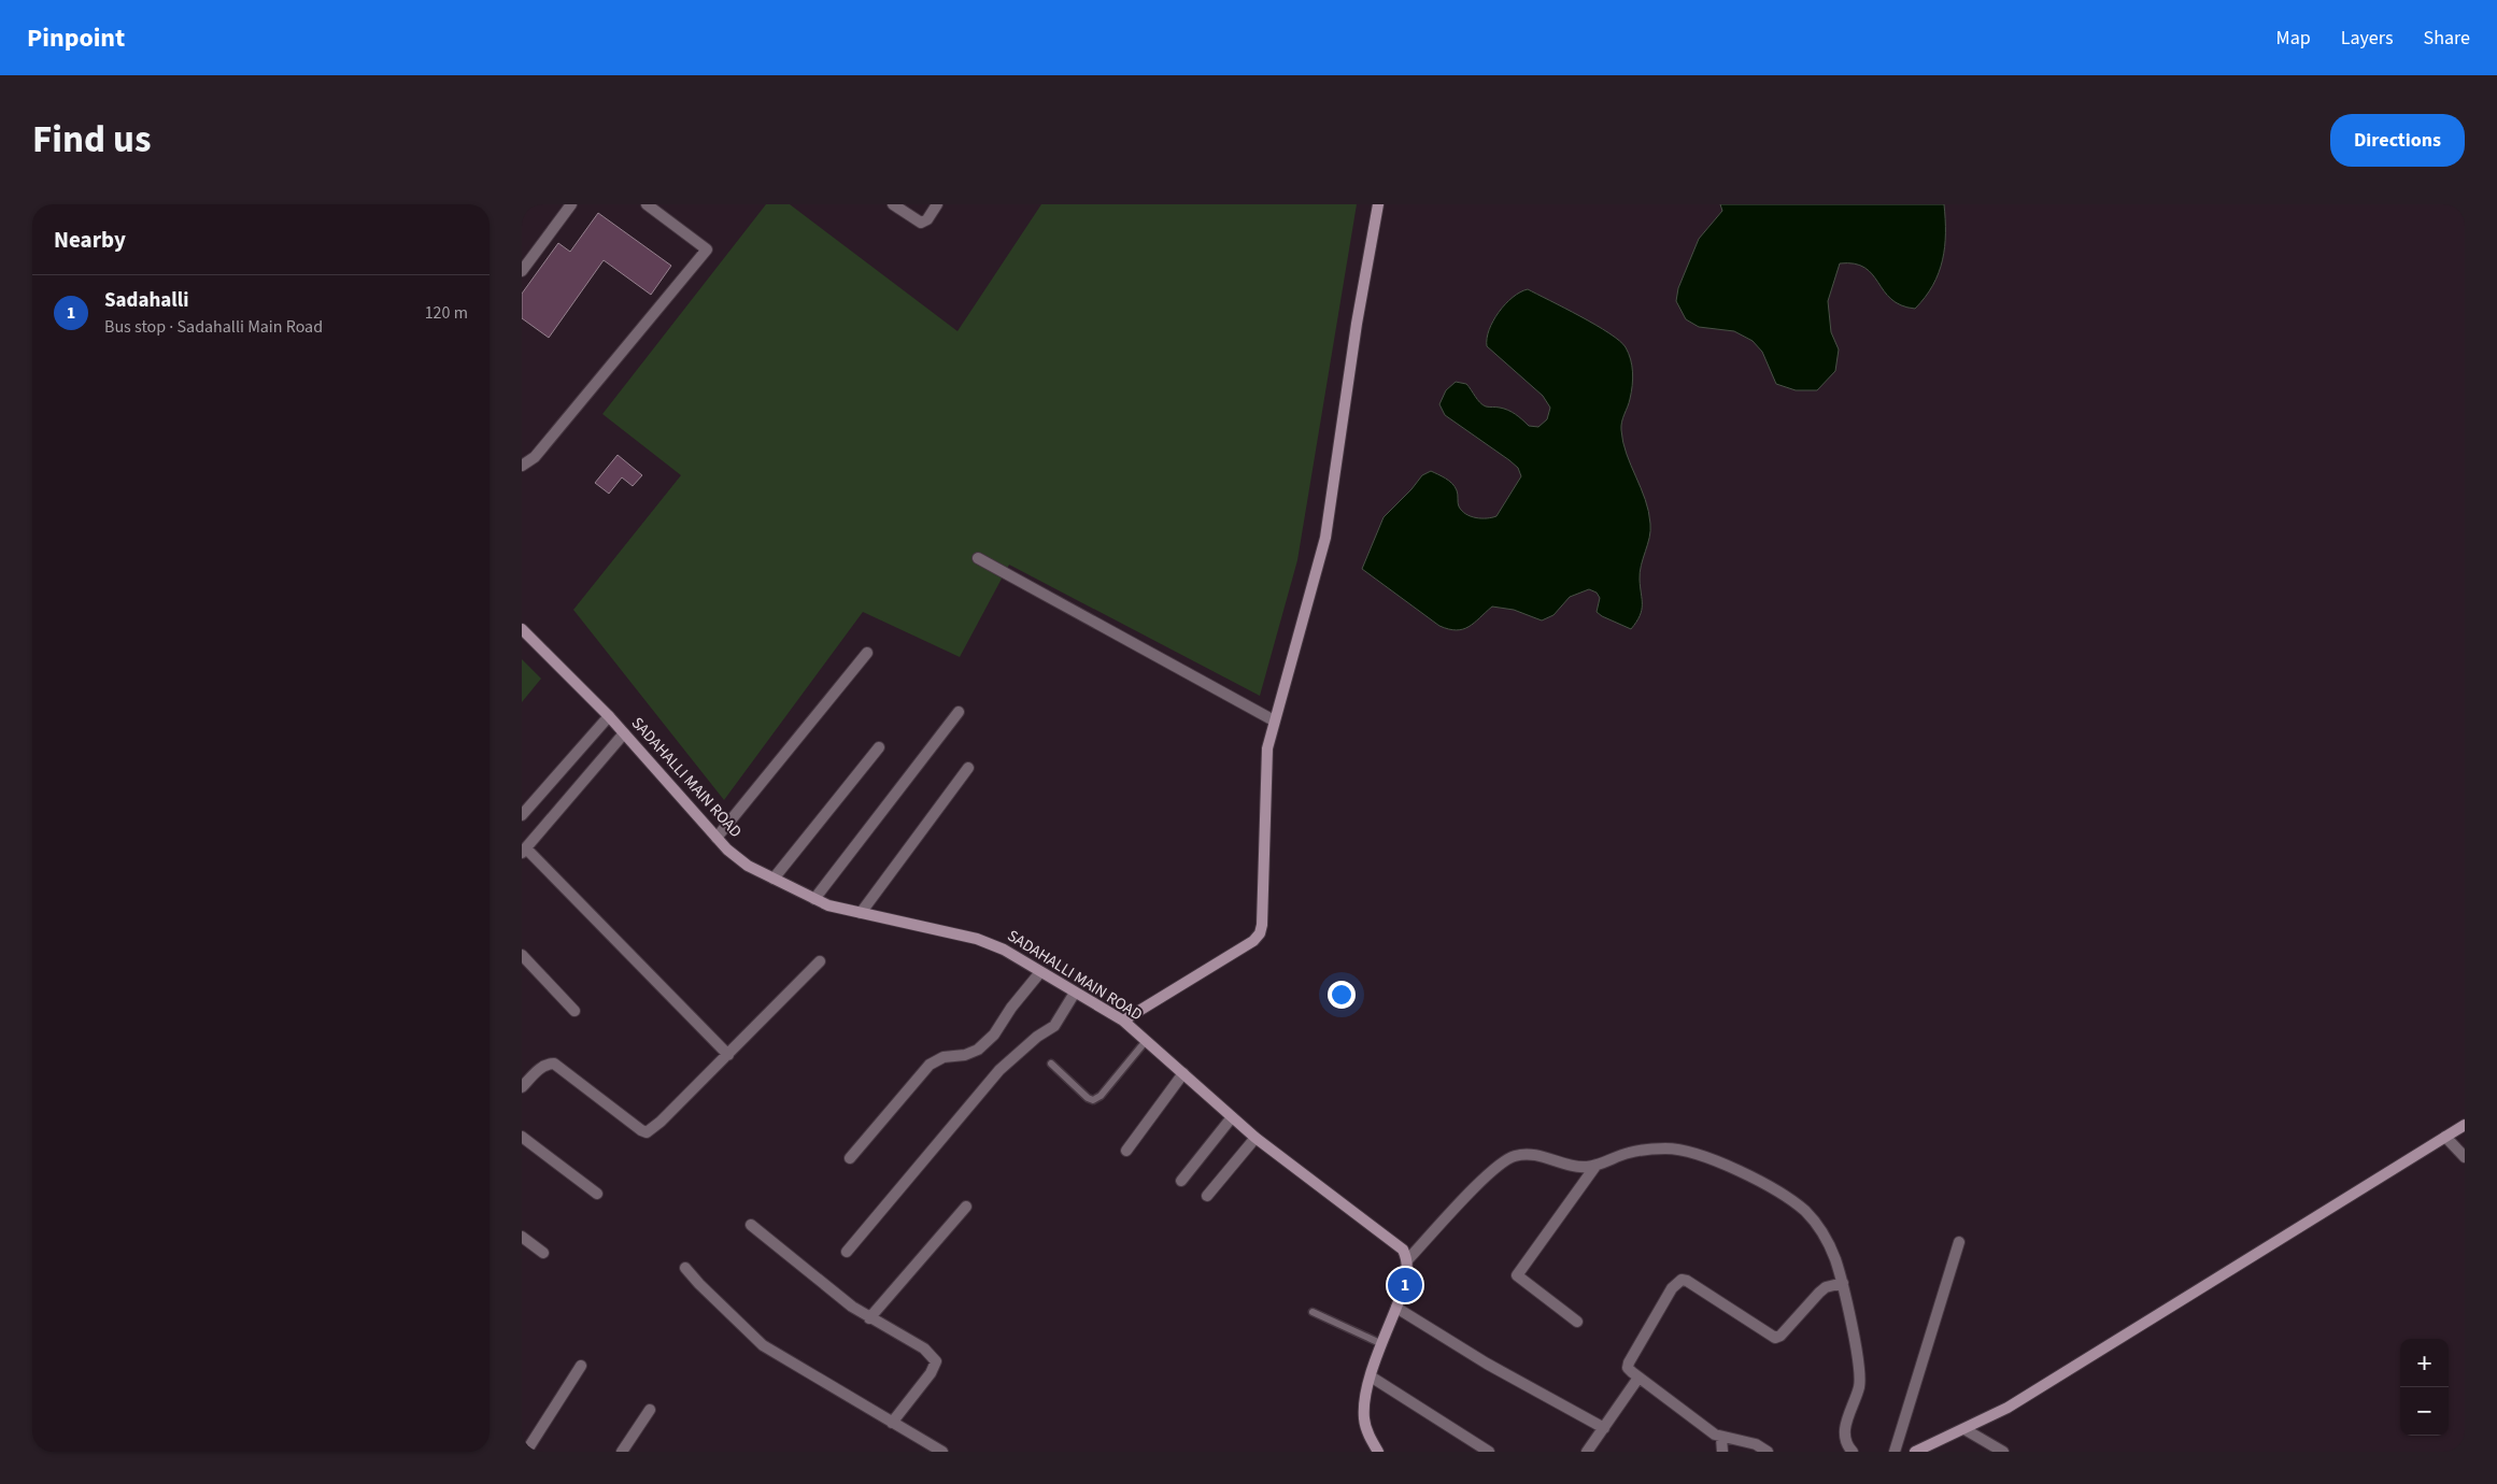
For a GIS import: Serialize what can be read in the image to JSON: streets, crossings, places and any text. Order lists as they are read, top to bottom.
{
  "streets": {
    "street": ["SADAHALLI MAIN ROAD"]
  },
  "page": {
    "header": "Pinpoint",
    "nav": ["Map", "Layers", "Share"],
    "title": "Find us",
    "buttons": "Directions",
    "heading": "Nearby",
    "list": [
      {
        "mark": "1",
        "name": "Sadahalli",
        "note": "Bus stop · Sadahalli Main Road",
        "value": "120 m"
      }
    ],
    "pins": "1",
    "map_buttons": ["+", "−"]
  }
}
